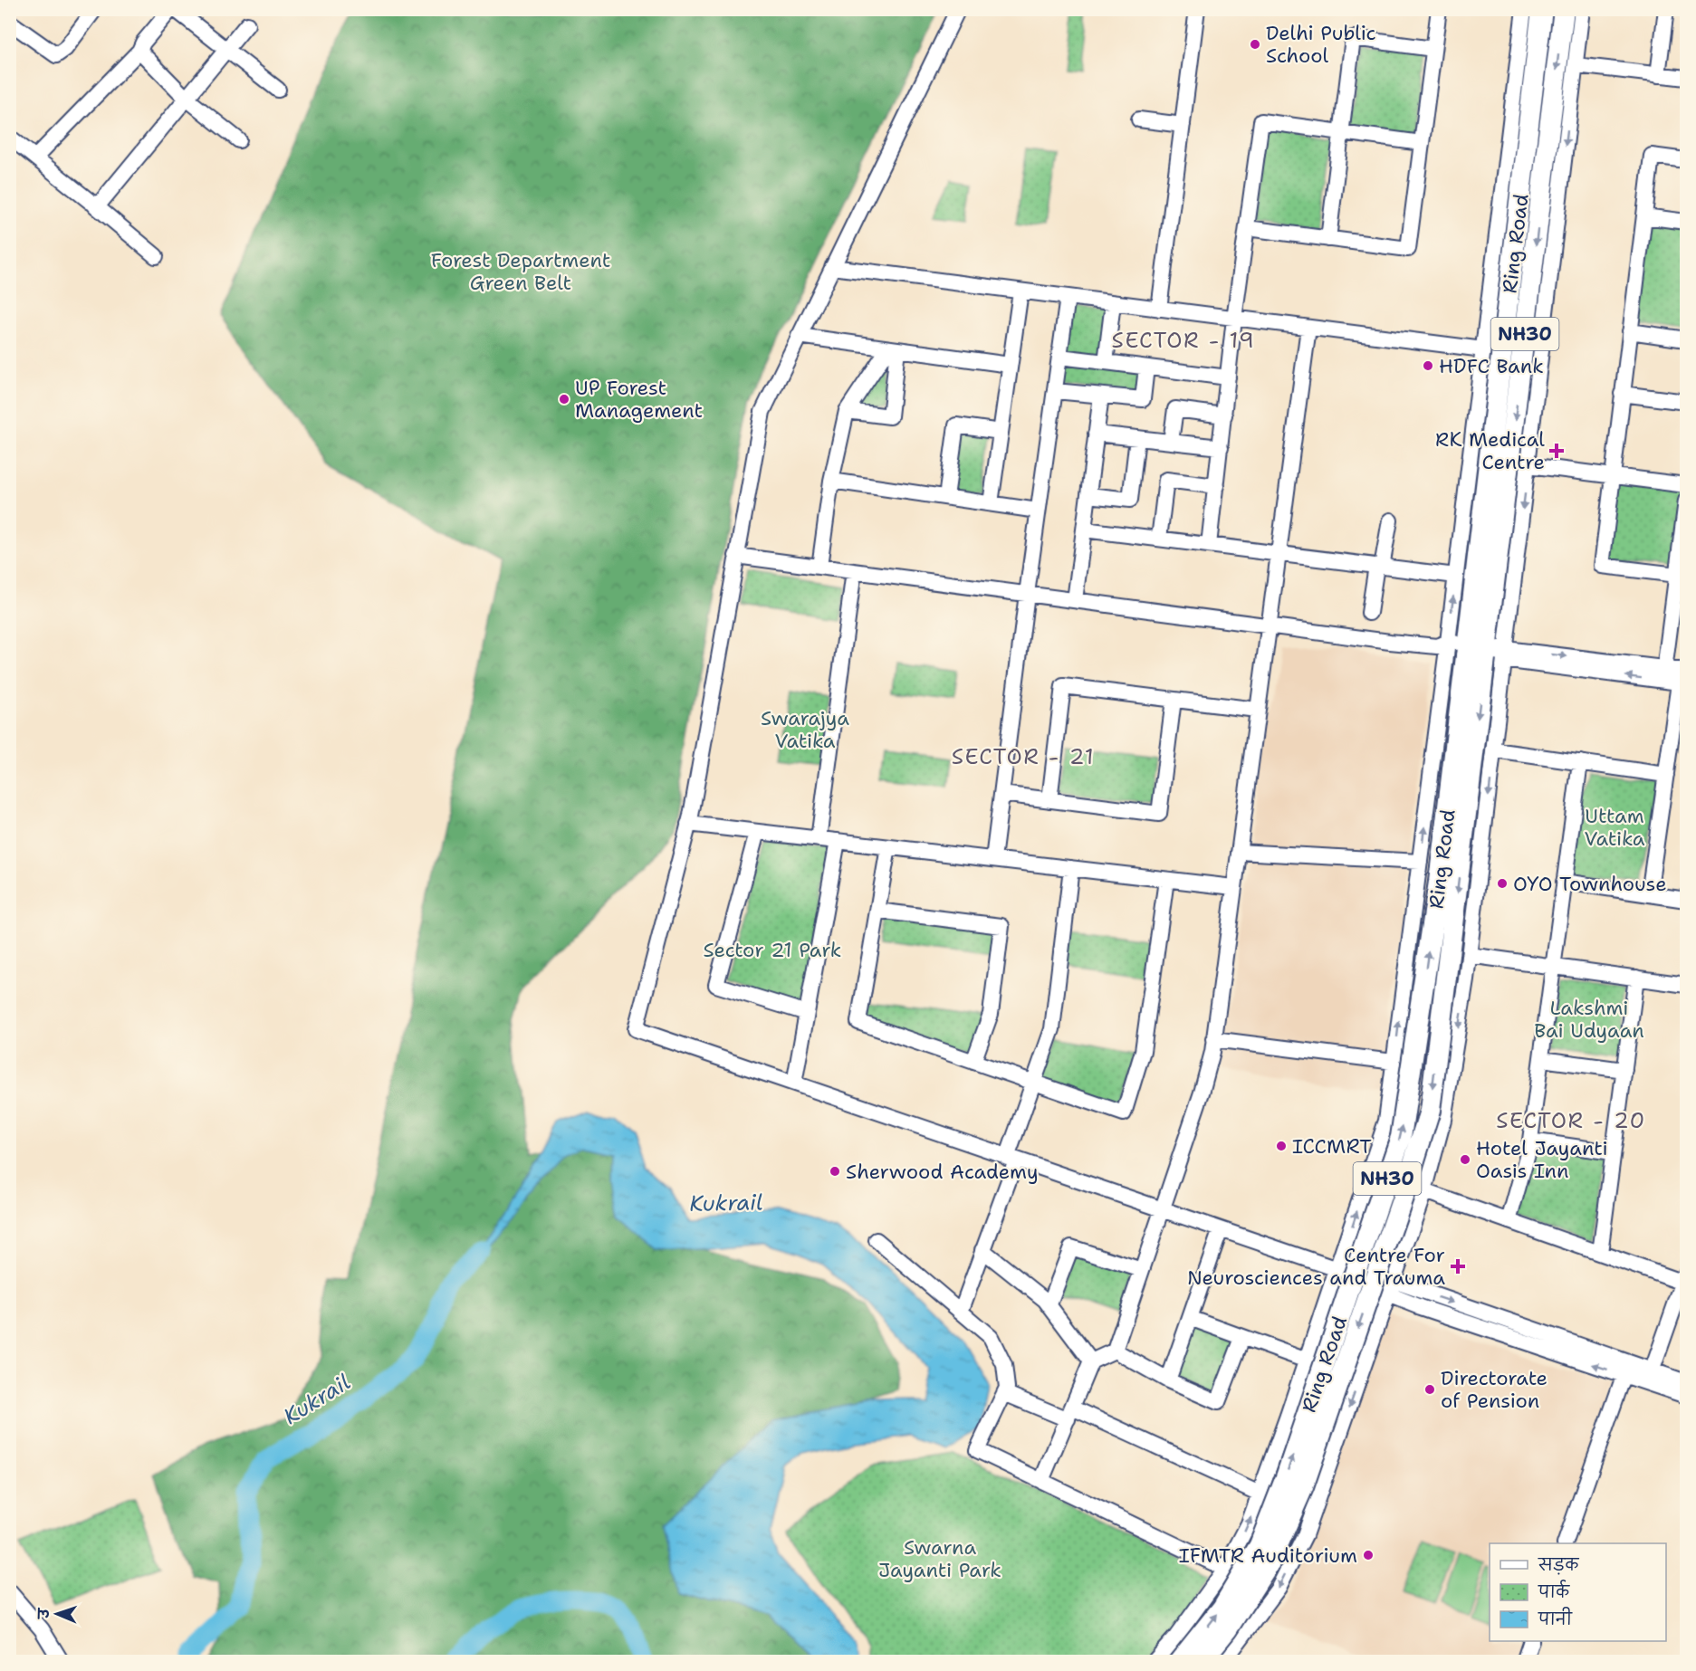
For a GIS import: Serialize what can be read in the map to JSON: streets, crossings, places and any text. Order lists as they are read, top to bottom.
{
  "streets": {
    "highway": ["Ring Road", "NH30"]
  },
  "districts": ["SECTOR - 19", "SECTOR - 21", "SECTOR - 20"],
  "water": ["Kukrail"],
  "parks": [
    "Forest Department Green Belt",
    "Swarajya Vatika",
    "Uttam Vatika",
    "Sector 21 Park",
    "Lakshmi Bai Udyaan",
    "Swarna Jayanti Park"
  ],
  "places": {
    "other": [
      "Delhi Public School",
      "HDFC Bank",
      "UP Forest Management",
      "OYO Townhouse",
      "ICCMRT",
      "Hotel Jayanti Oasis Inn",
      "Sherwood Academy",
      "Directorate of Pension",
      "IFMTR Auditorium"
    ],
    "health": ["RK Medical Centre", "Centre For Neurosciences and Trauma"]
  },
  "legend": ["सड़क", "पार्क", "पानी"],
  "north": "left"
}
